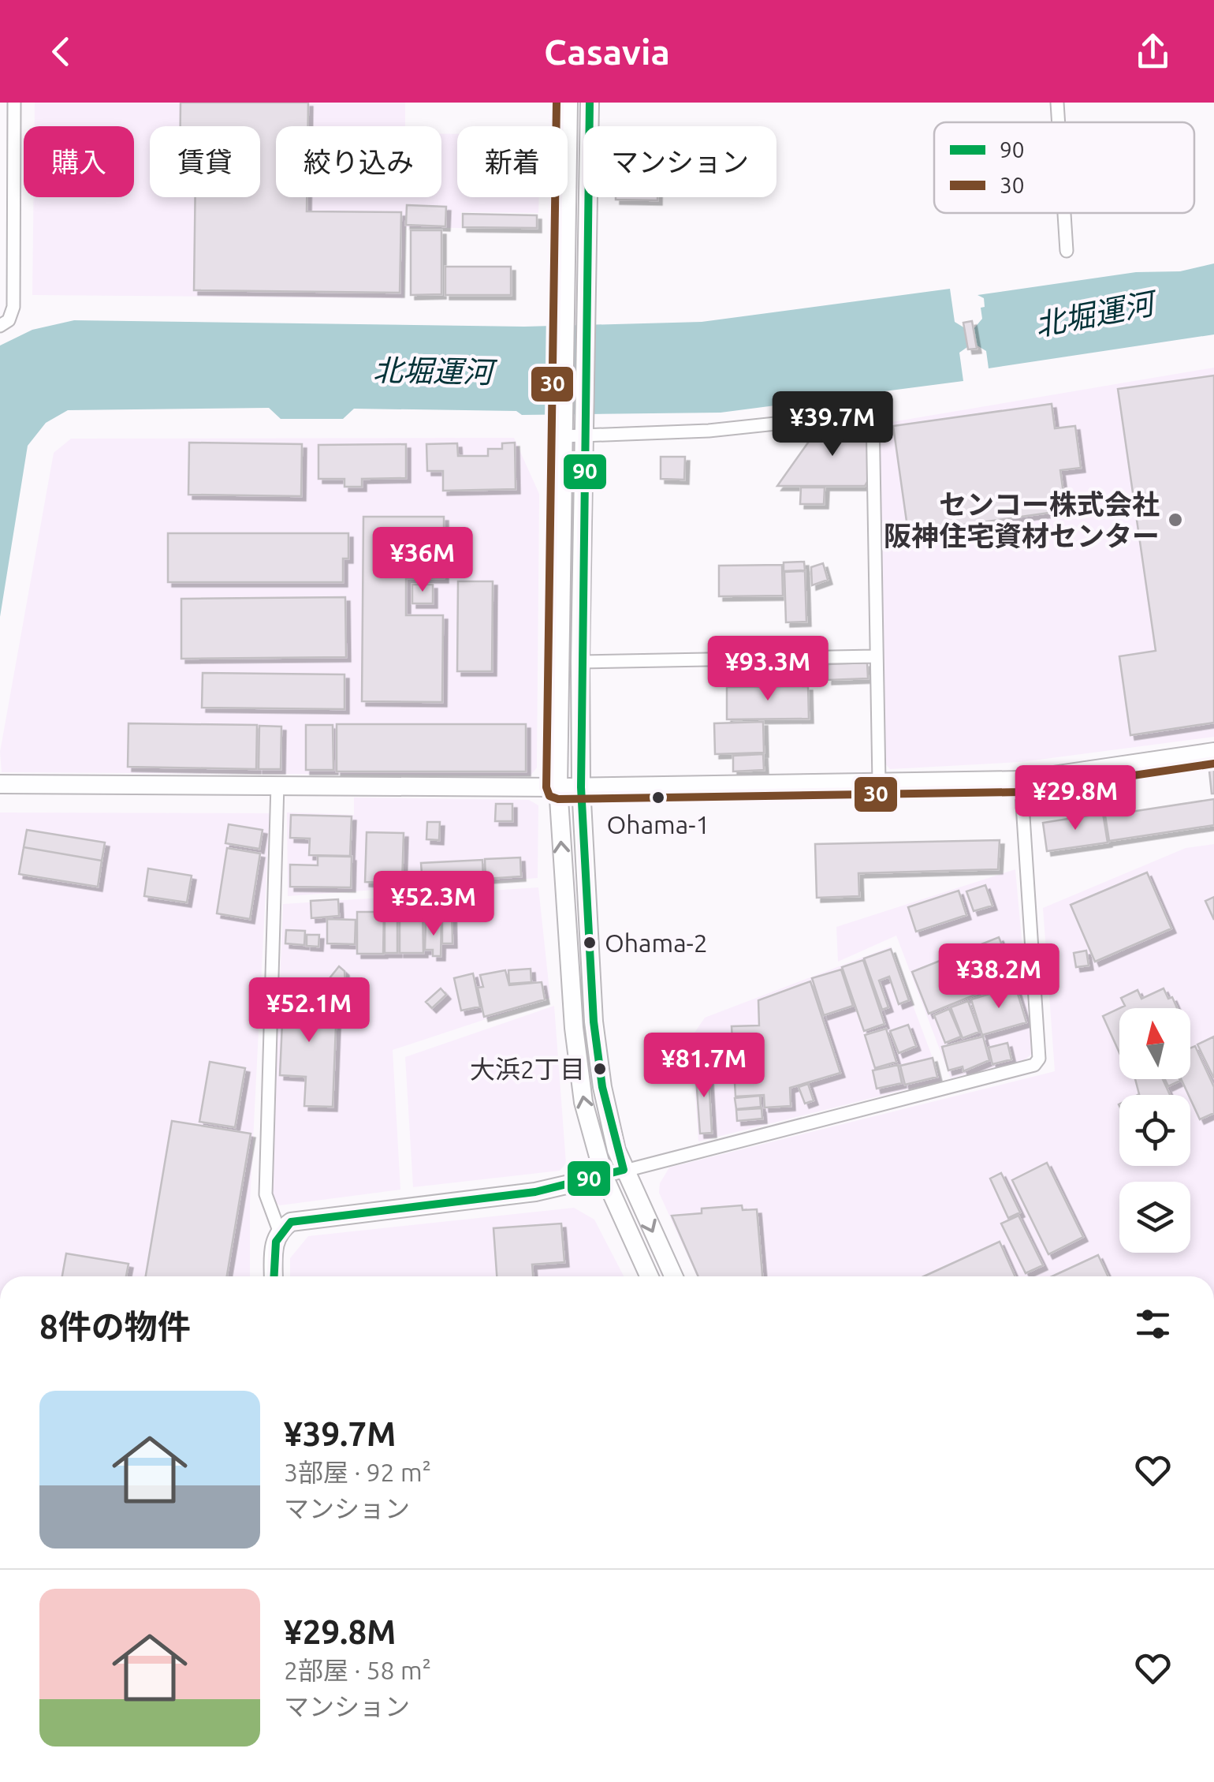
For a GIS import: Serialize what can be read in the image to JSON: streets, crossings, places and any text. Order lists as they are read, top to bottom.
{
  "water": ["北堀運河"],
  "places": [
    "センコー株式会社 阪神住宅資材センター",
    "Ohama-1",
    "Ohama-2",
    "大浜2丁目"
  ],
  "lines": ["transit line 90", "transit line 30"],
  "legend": ["90", "30"],
  "north": "top",
  "page": {
    "header": "Casavia",
    "chip": [
      "購入",
      "賃貸",
      "絞り込み",
      "新着",
      "マンション"
    ],
    "price": [
      "¥39.7M",
      "¥36M",
      "¥93.3M",
      "¥29.8M",
      "¥52.3M",
      "¥38.2M",
      "¥52.1M",
      "¥81.7M"
    ],
    "heading": "8件の物件",
    "list": [
      {
        "name": "¥39.7M",
        "note": "3部屋 · 92 m² · マンション"
      },
      {
        "name": "¥29.8M",
        "note": "2部屋 · 58 m² · マンション"
      }
    ]
  }
}
